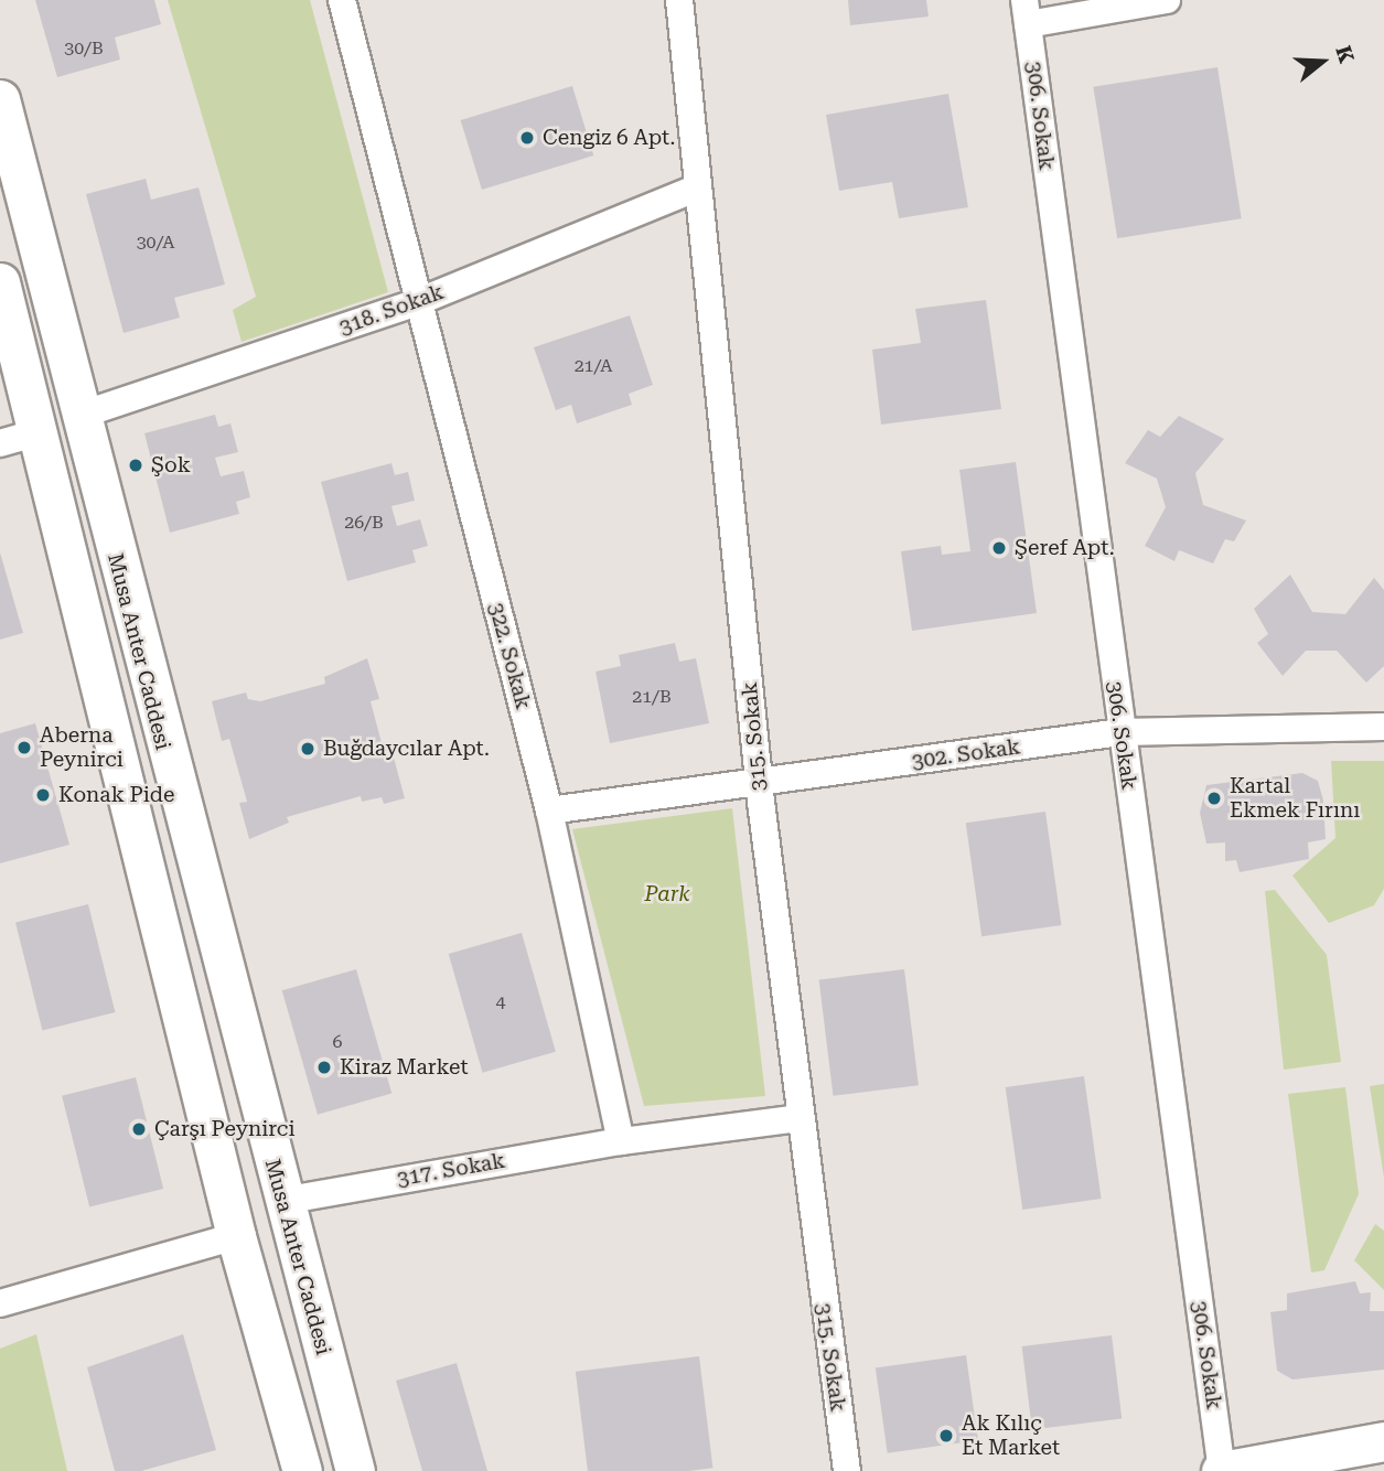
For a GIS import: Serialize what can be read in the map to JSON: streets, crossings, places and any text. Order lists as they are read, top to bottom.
{
  "streets": {
    "main road": ["Musa Anter Caddesi"],
    "street": [
      "306. Sokak",
      "318. Sokak",
      "322. Sokak",
      "315. Sokak",
      "302. Sokak",
      "317. Sokak"
    ]
  },
  "crossings": [
    ["306. Sokak", "302. Sokak"],
    ["318. Sokak", "Musa Anter Caddesi"],
    ["318. Sokak", "322. Sokak"],
    ["318. Sokak", "315. Sokak"],
    ["Musa Anter Caddesi", "317. Sokak"],
    ["322. Sokak", "302. Sokak"],
    ["322. Sokak", "317. Sokak"],
    ["315. Sokak", "302. Sokak"]
  ],
  "parks": ["Park"],
  "places": [
    "Cengiz 6 Apt.",
    "Şok",
    "Şeref Apt.",
    "Aberna Peynirci",
    "Buğdaycılar Apt.",
    "Konak Pide",
    "Kartal Ekmek Fırını",
    "Kiraz Market",
    "Çarşı Peynirci",
    "Ak Kılıç Et Market"
  ],
  "house_numbers": [
    "30/B",
    "30/A",
    "21/A",
    "26/B",
    "21/B",
    "4",
    "6"
  ],
  "north": "right"
}
